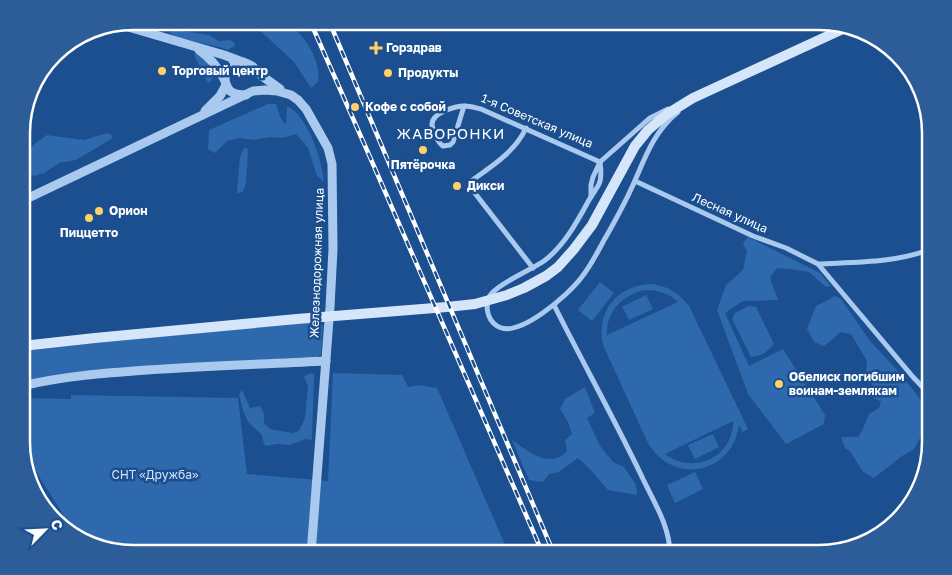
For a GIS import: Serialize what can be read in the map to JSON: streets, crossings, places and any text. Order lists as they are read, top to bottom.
{
  "streets": {
    "street": ["1-я Советская улица", "Лесная улица", "Железнодорожная улица"]
  },
  "districts": ["ЖАВОРОНКИ"],
  "parks": ["СНТ «Дружба»"],
  "places": {
    "health": ["Горздрав"],
    "other": [
      "Торговый центр",
      "Продукты",
      "Кофе с собой",
      "Пятёрочка",
      "Дикси",
      "Орион",
      "Пиццетто",
      "Обелиск погибшим воинам-землякам"
    ]
  },
  "north": "top right"
}
